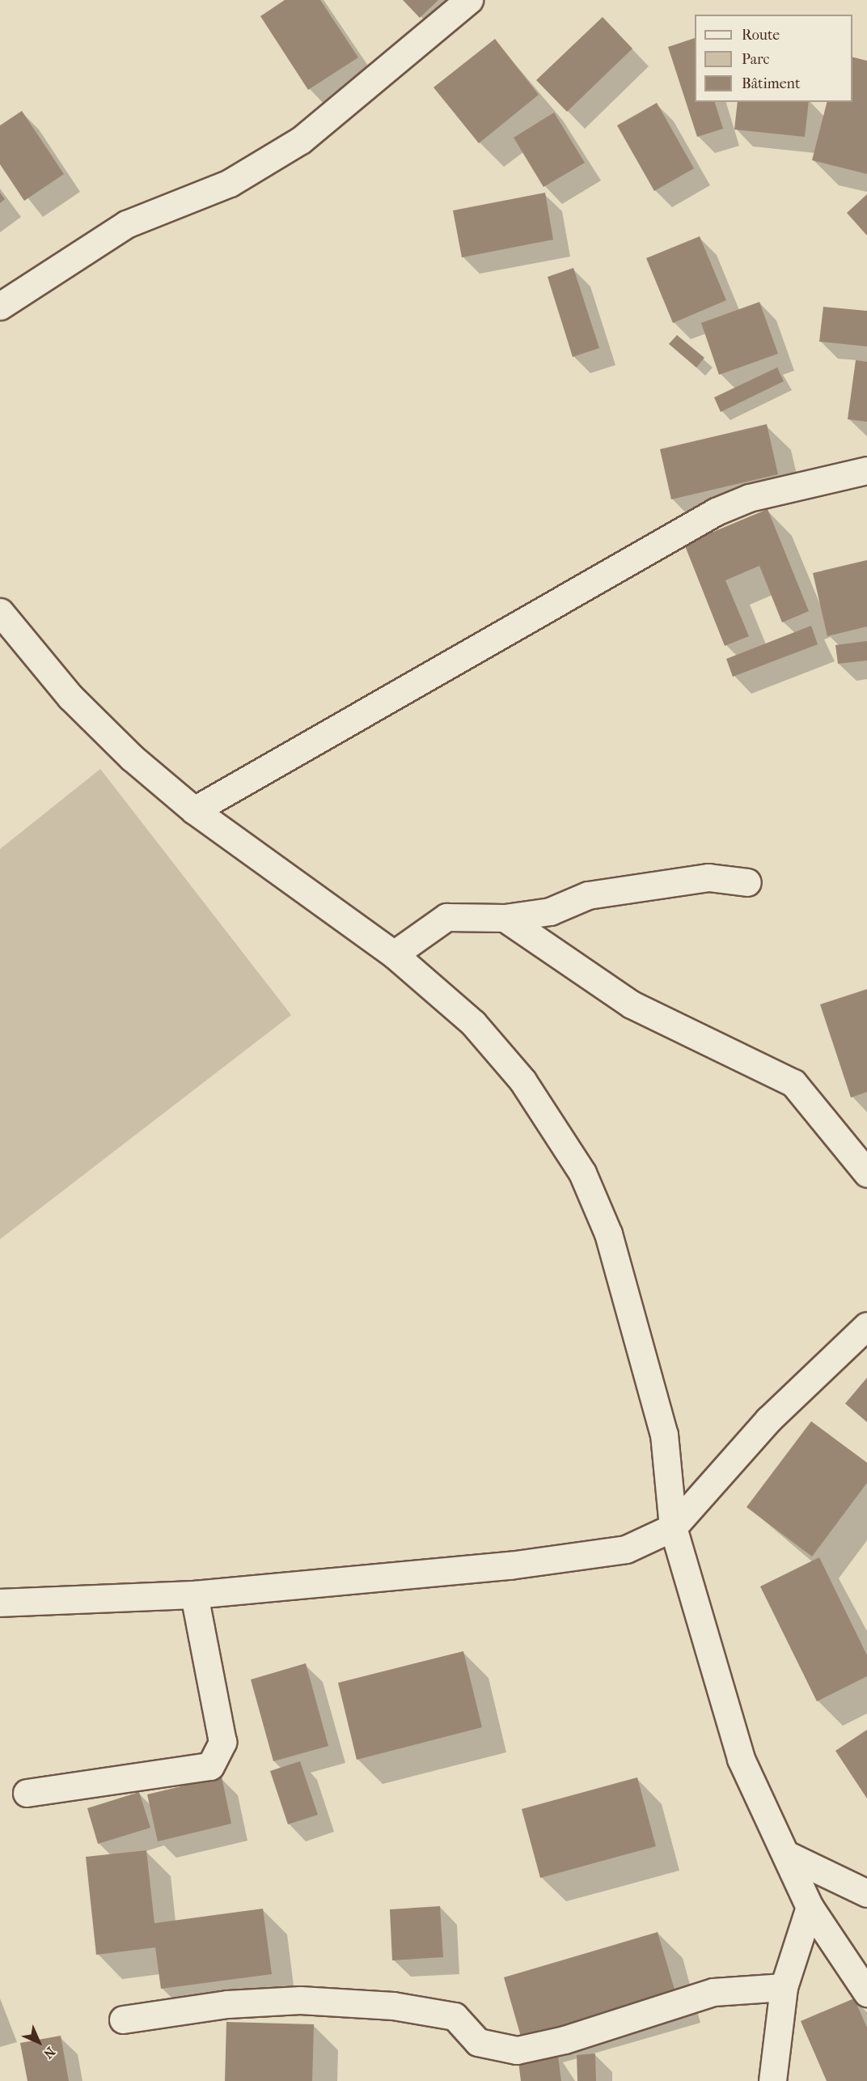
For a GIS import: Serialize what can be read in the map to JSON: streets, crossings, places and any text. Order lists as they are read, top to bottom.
{
  "legend": ["Route", "Parc", "Bâtiment"],
  "north": "bottom right"
}
